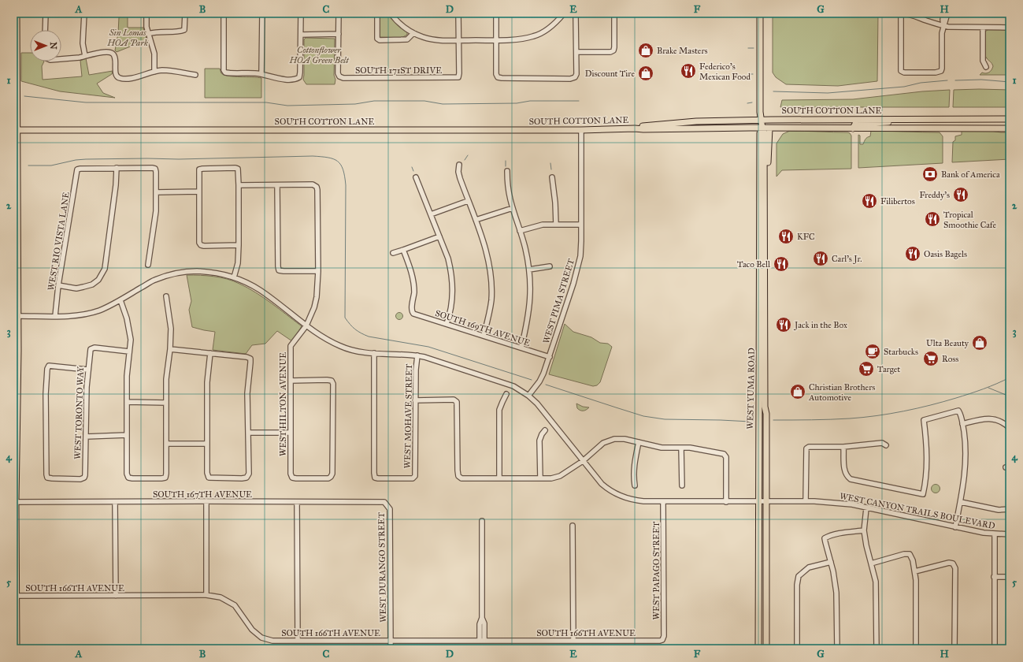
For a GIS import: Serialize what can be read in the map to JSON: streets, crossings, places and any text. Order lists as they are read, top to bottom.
{
  "streets": {
    "main road": ["SOUTH COTTON LANE", "WEST YUMA ROAD"],
    "street": [
      "SOUTH 171ST DRIVE",
      "WEST RIO VISTA LANE",
      "WEST PIMA STREET",
      "SOUTH 169TH AVENUE",
      "WEST HILTON AVENUE",
      "WEST TORONTO WAY",
      "WEST MOHAVE STREET",
      "SOUTH 167TH AVENUE",
      "WEST CANYON TRAILS BOULEVARD",
      "WEST DURANGO STREET",
      "WEST PAPAGO STREET",
      "SOUTH 166TH AVENUE"
    ]
  },
  "crossings": [
    ["SOUTH COTTON LANE", "WEST PIMA STREET"],
    ["SOUTH COTTON LANE", "WEST YUMA ROAD"],
    ["WEST RIO VISTA LANE", "WEST CANYON TRAILS BOULEVARD"],
    ["WEST PIMA STREET", "SOUTH 169TH AVENUE"],
    ["WEST PIMA STREET", "WEST CANYON TRAILS BOULEVARD"],
    ["WEST YUMA ROAD", "WEST CANYON TRAILS BOULEVARD"],
    ["WEST HILTON AVENUE", "WEST CANYON TRAILS BOULEVARD"],
    ["WEST MOHAVE STREET", "WEST CANYON TRAILS BOULEVARD"],
    ["SOUTH 167TH AVENUE", "WEST DURANGO STREET"],
    ["WEST CANYON TRAILS BOULEVARD", "WEST PAPAGO STREET"],
    ["WEST DURANGO STREET", "SOUTH 166TH AVENUE"],
    ["WEST PAPAGO STREET", "SOUTH 166TH AVENUE"]
  ],
  "parks": ["Sin Lomas HOA Park", "Cottonflower HOA Green Belt"],
  "places": {
    "shop": [
      "Brake Masters",
      "Discount Tire",
      "Ulta Beauty",
      "Christian Brothers Automotive"
    ],
    "restaurant": [
      "Federico's Mexican Food",
      "Freddy's",
      "Filibertos",
      "Tropical Smoothie Cafe",
      "KFC",
      "Oasis Bagels",
      "Carl's Jr.",
      "Taco Bell",
      "Jack in the Box"
    ],
    "bank": ["Bank of America"],
    "cafe": ["Starbucks"],
    "supermarket": ["Ross", "Target"]
  },
  "north": "right",
  "grid": {
    "columns": [
      "A",
      "B",
      "C",
      "D",
      "E",
      "F",
      "G",
      "H"
    ],
    "rows": [
      "1",
      "2",
      "3",
      "4",
      "5"
    ]
  }
}
